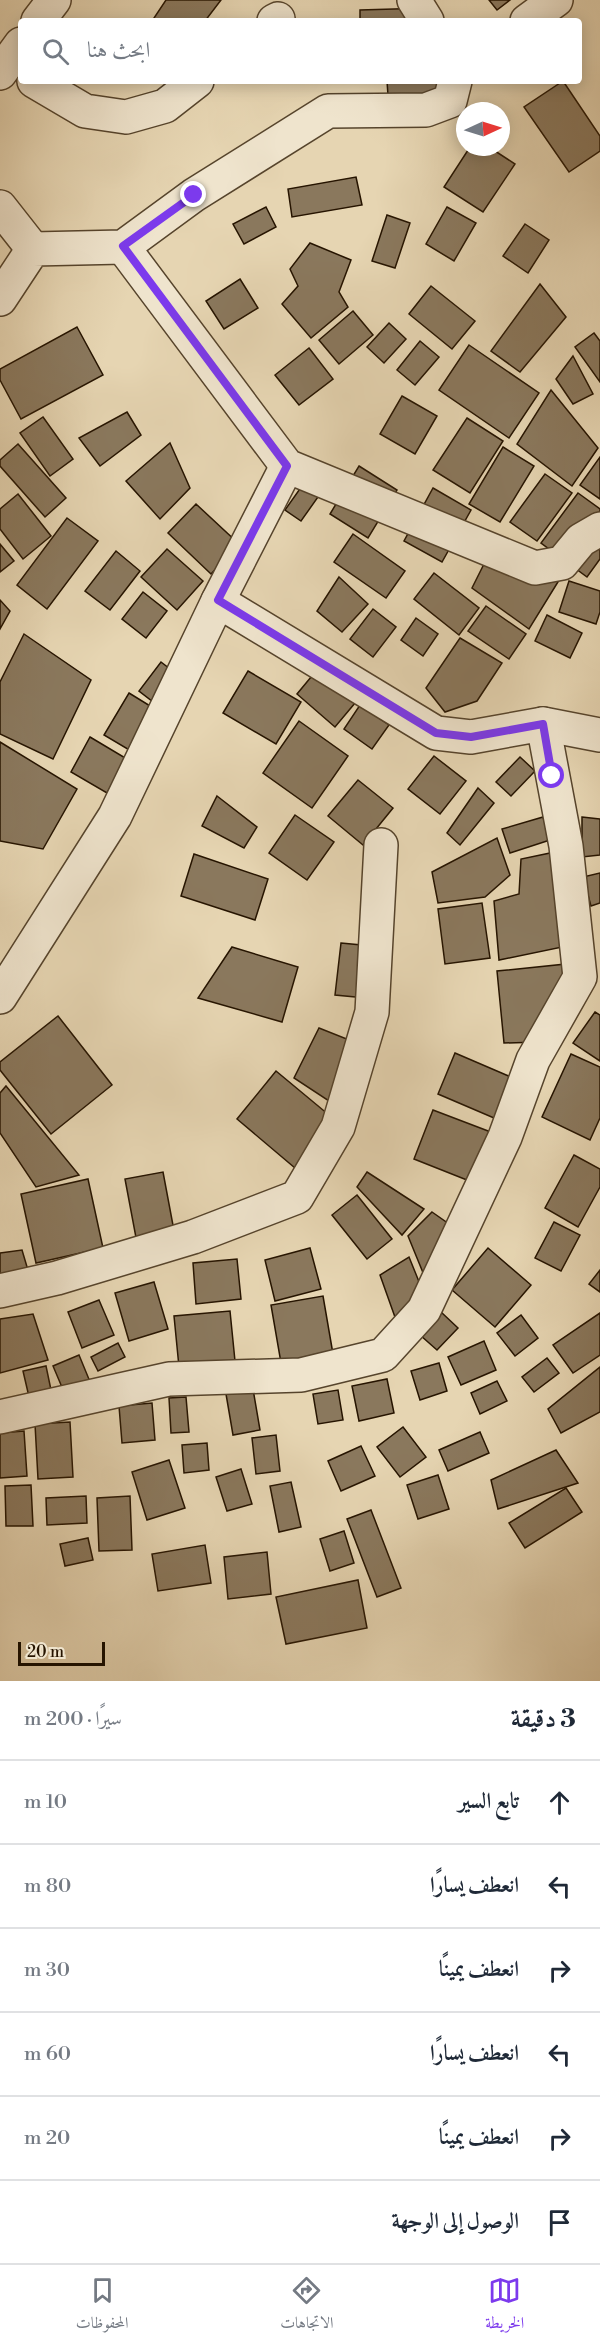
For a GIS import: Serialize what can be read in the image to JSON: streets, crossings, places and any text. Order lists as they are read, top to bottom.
{
  "scale_bar": "20 m",
  "north": "right",
  "page": {
    "search": "ابحث هنا",
    "scale": "20 m",
    "heading": ["3 دقيقة", "سيرًا · 200 m"],
    "list": [
      ["تابع السير", "10 m"],
      ["انعطف يسارًا", "80 m"],
      ["انعطف يمينًا", "30 m"],
      ["انعطف يسارًا", "60 m"],
      ["انعطف يمينًا", "20 m"],
      "الوصول إلى الوجهة"
    ],
    "nav": ["الخريطة", "الاتجاهات", "المحفوظات"]
  }
}
